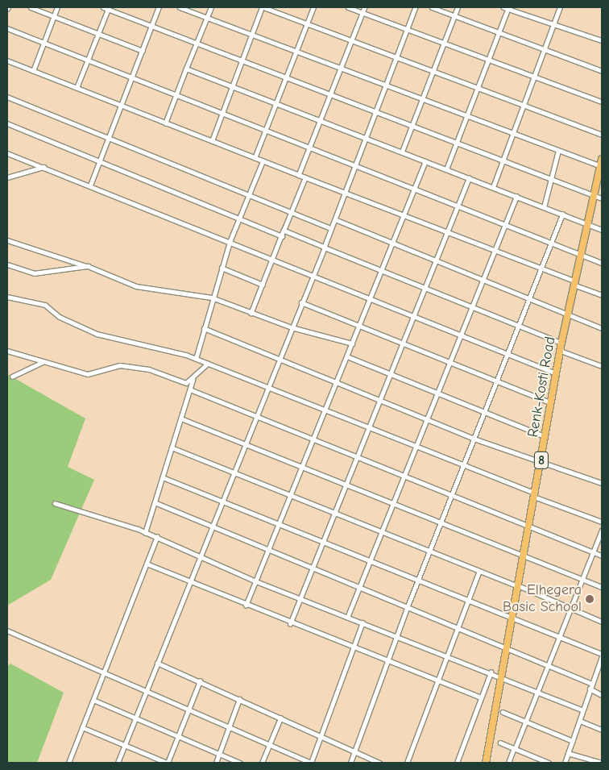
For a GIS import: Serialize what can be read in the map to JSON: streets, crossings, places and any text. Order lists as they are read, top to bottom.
{
  "streets": {
    "main road": ["Renk-Kosti Road", "8"]
  },
  "places": ["Elhegera Basic School"]
}
